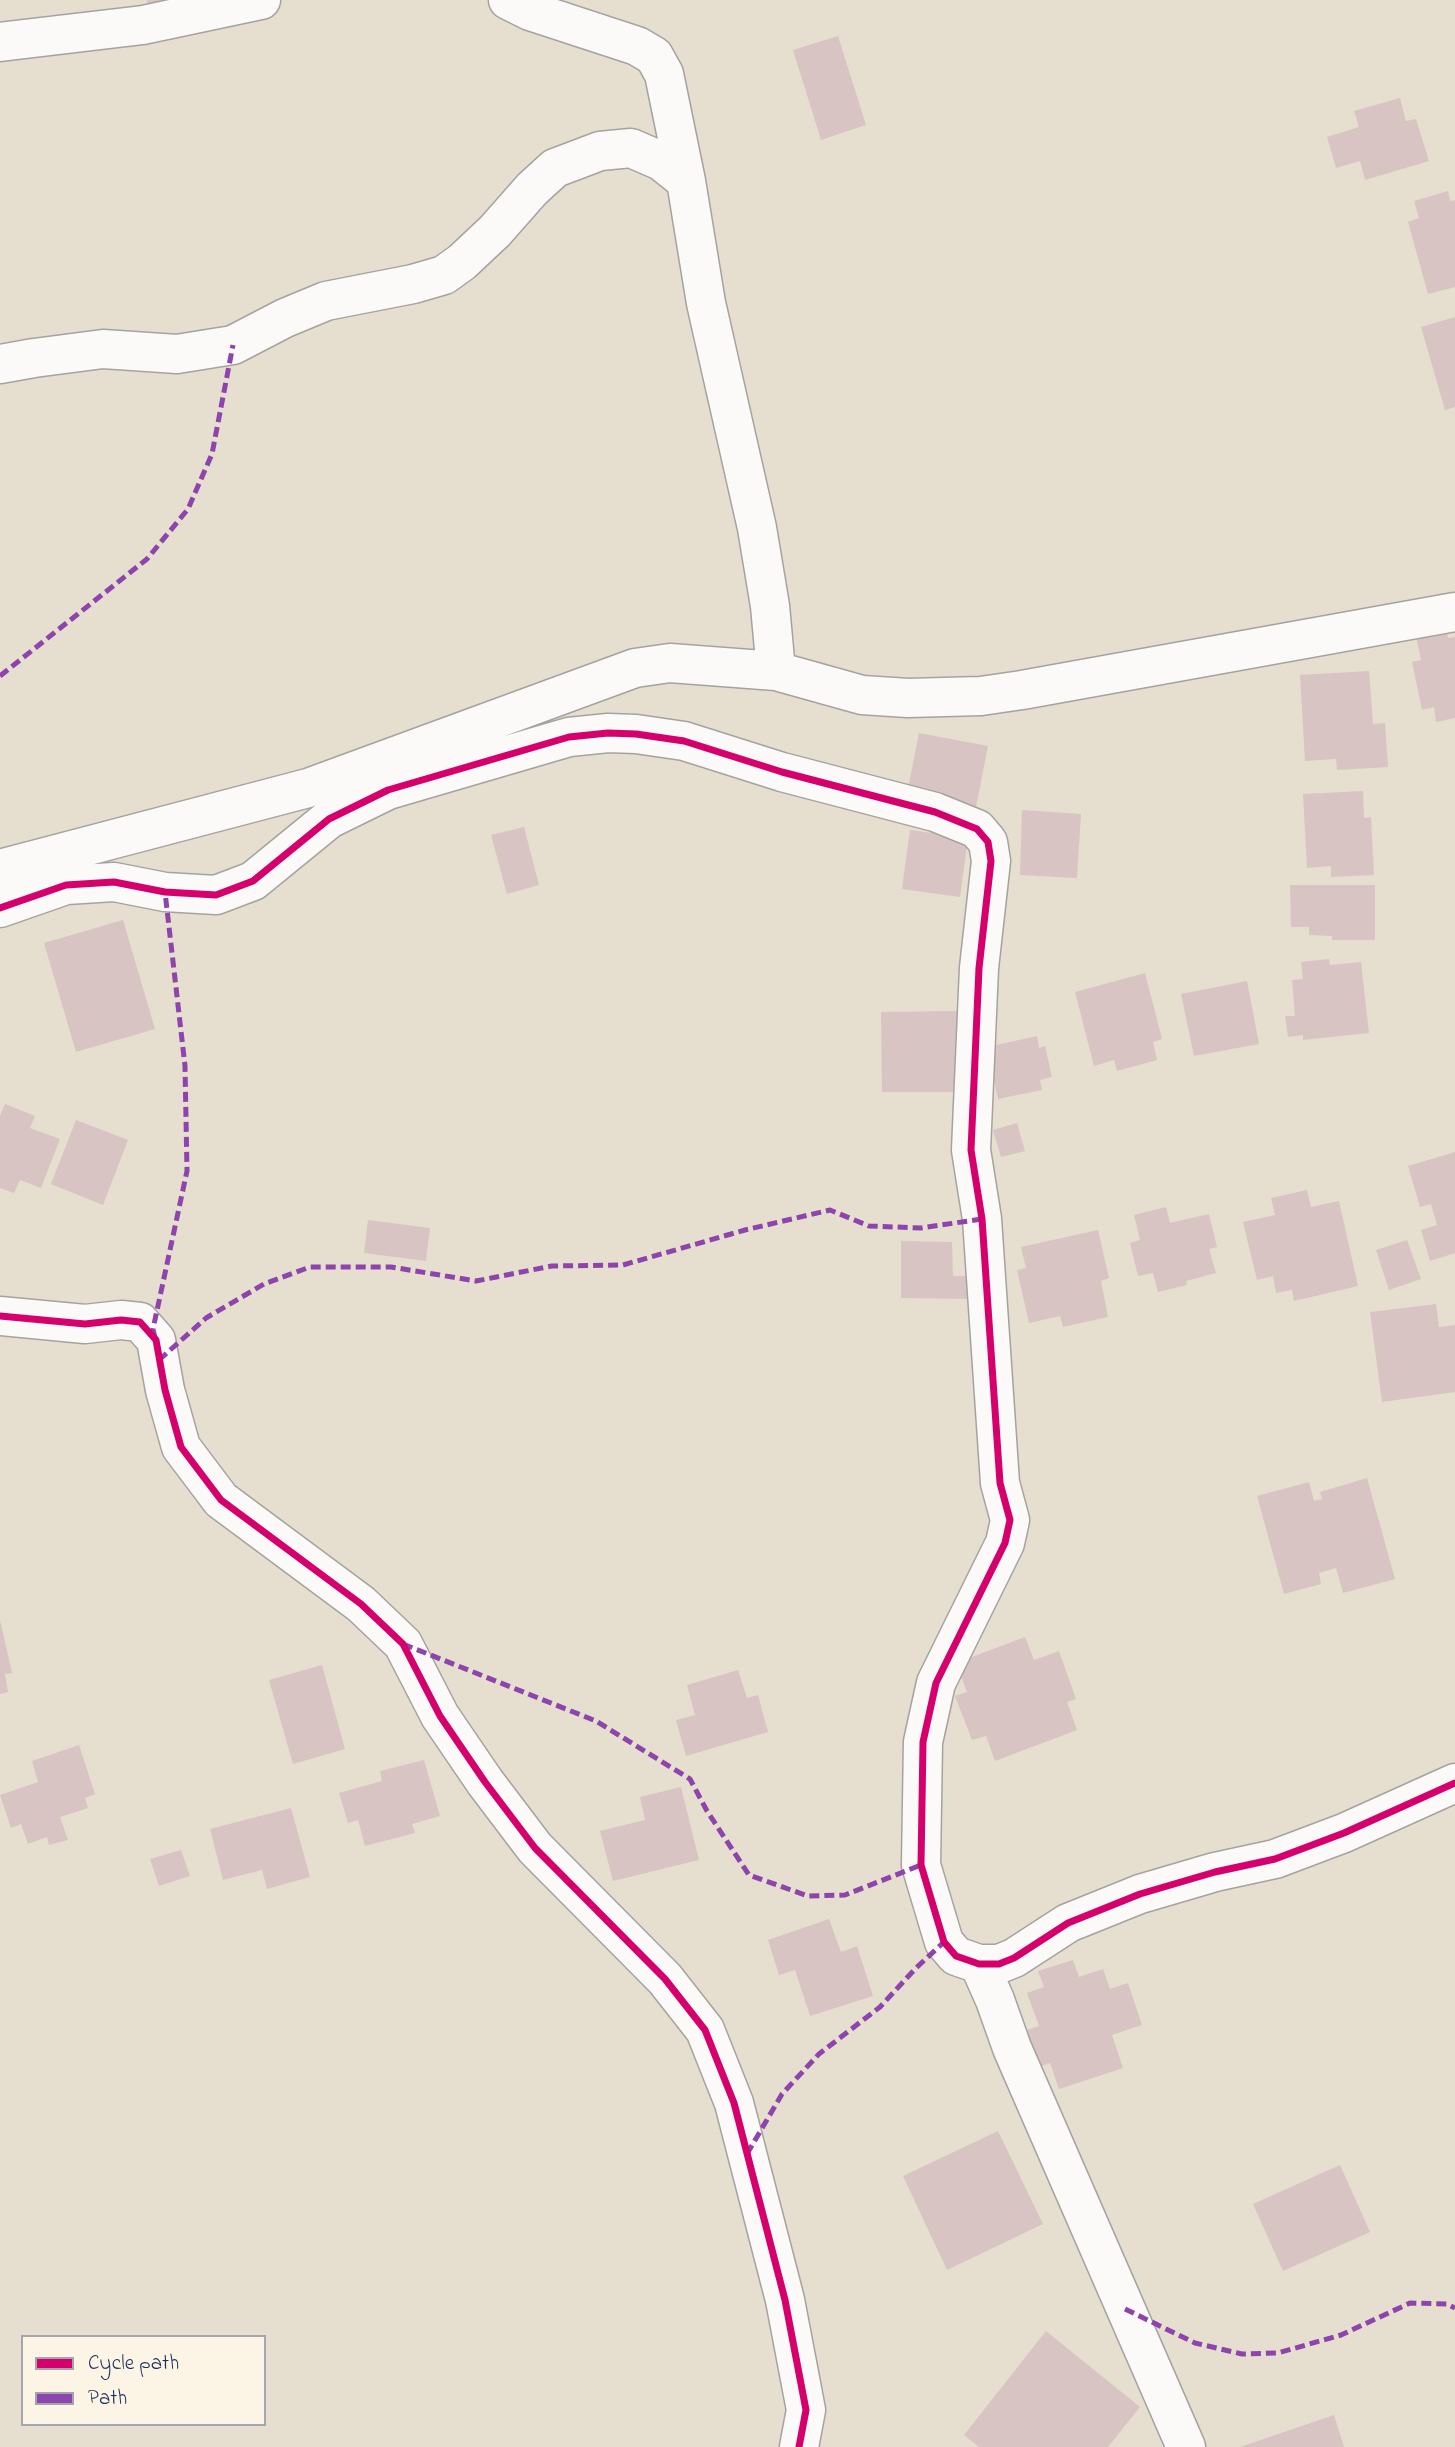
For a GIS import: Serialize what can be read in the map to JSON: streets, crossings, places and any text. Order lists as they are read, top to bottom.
{
  "legend": ["Cycle path", "Path"]
}
